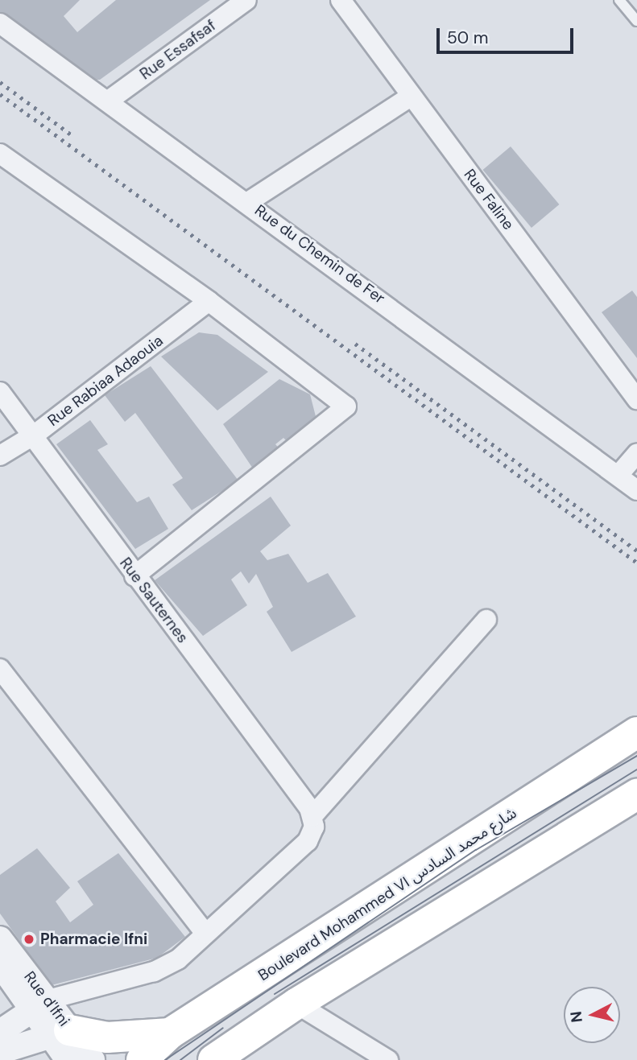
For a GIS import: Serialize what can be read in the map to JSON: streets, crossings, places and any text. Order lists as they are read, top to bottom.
{
  "streets": {
    "main road": ["Boulevard Mohammed VI شارع محمد السادس"],
    "street": [
      "Rue Essafsaf",
      "Rue Faline",
      "Rue du Chemin de Fer",
      "Rue Rabiaa Adaouia",
      "Rue Sauternes",
      "Rue d'Ifni"
    ]
  },
  "crossings": [
    ["Rue Essafsaf", "Rue du Chemin de Fer"],
    ["Rue Rabiaa Adaouia", "Rue Sauternes"]
  ],
  "places": ["Pharmacie Ifni"],
  "scale_bar": "50 m",
  "north": "left"
}
